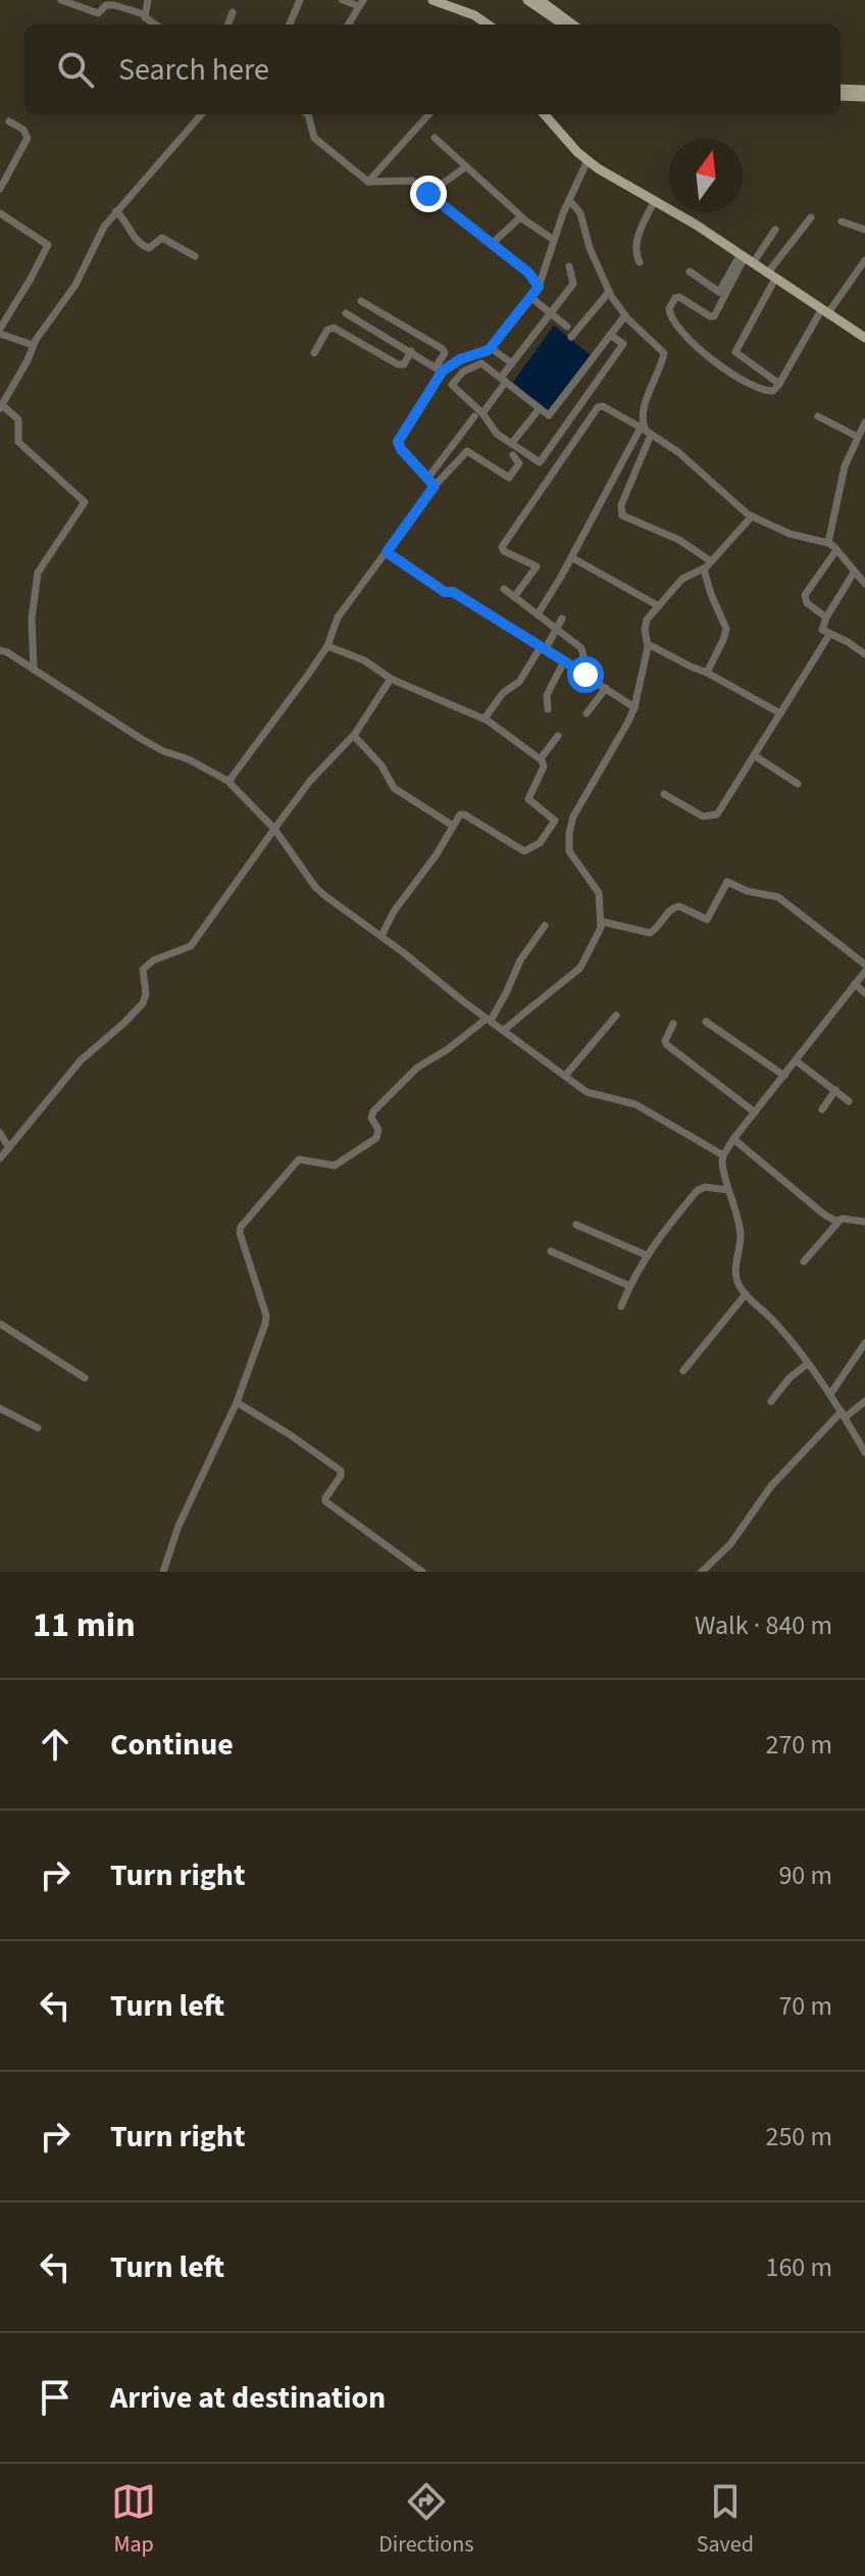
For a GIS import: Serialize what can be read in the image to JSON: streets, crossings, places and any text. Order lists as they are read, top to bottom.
{
  "north": "top",
  "page": {
    "search": "Search here",
    "heading": ["11 min", "Walk · 840 m"],
    "list": [
      ["Continue", "270 m"],
      ["Turn right", "90 m"],
      ["Turn left", "70 m"],
      ["Turn right", "250 m"],
      ["Turn left", "160 m"],
      "Arrive at destination"
    ],
    "nav": ["Map", "Directions", "Saved"]
  }
}
